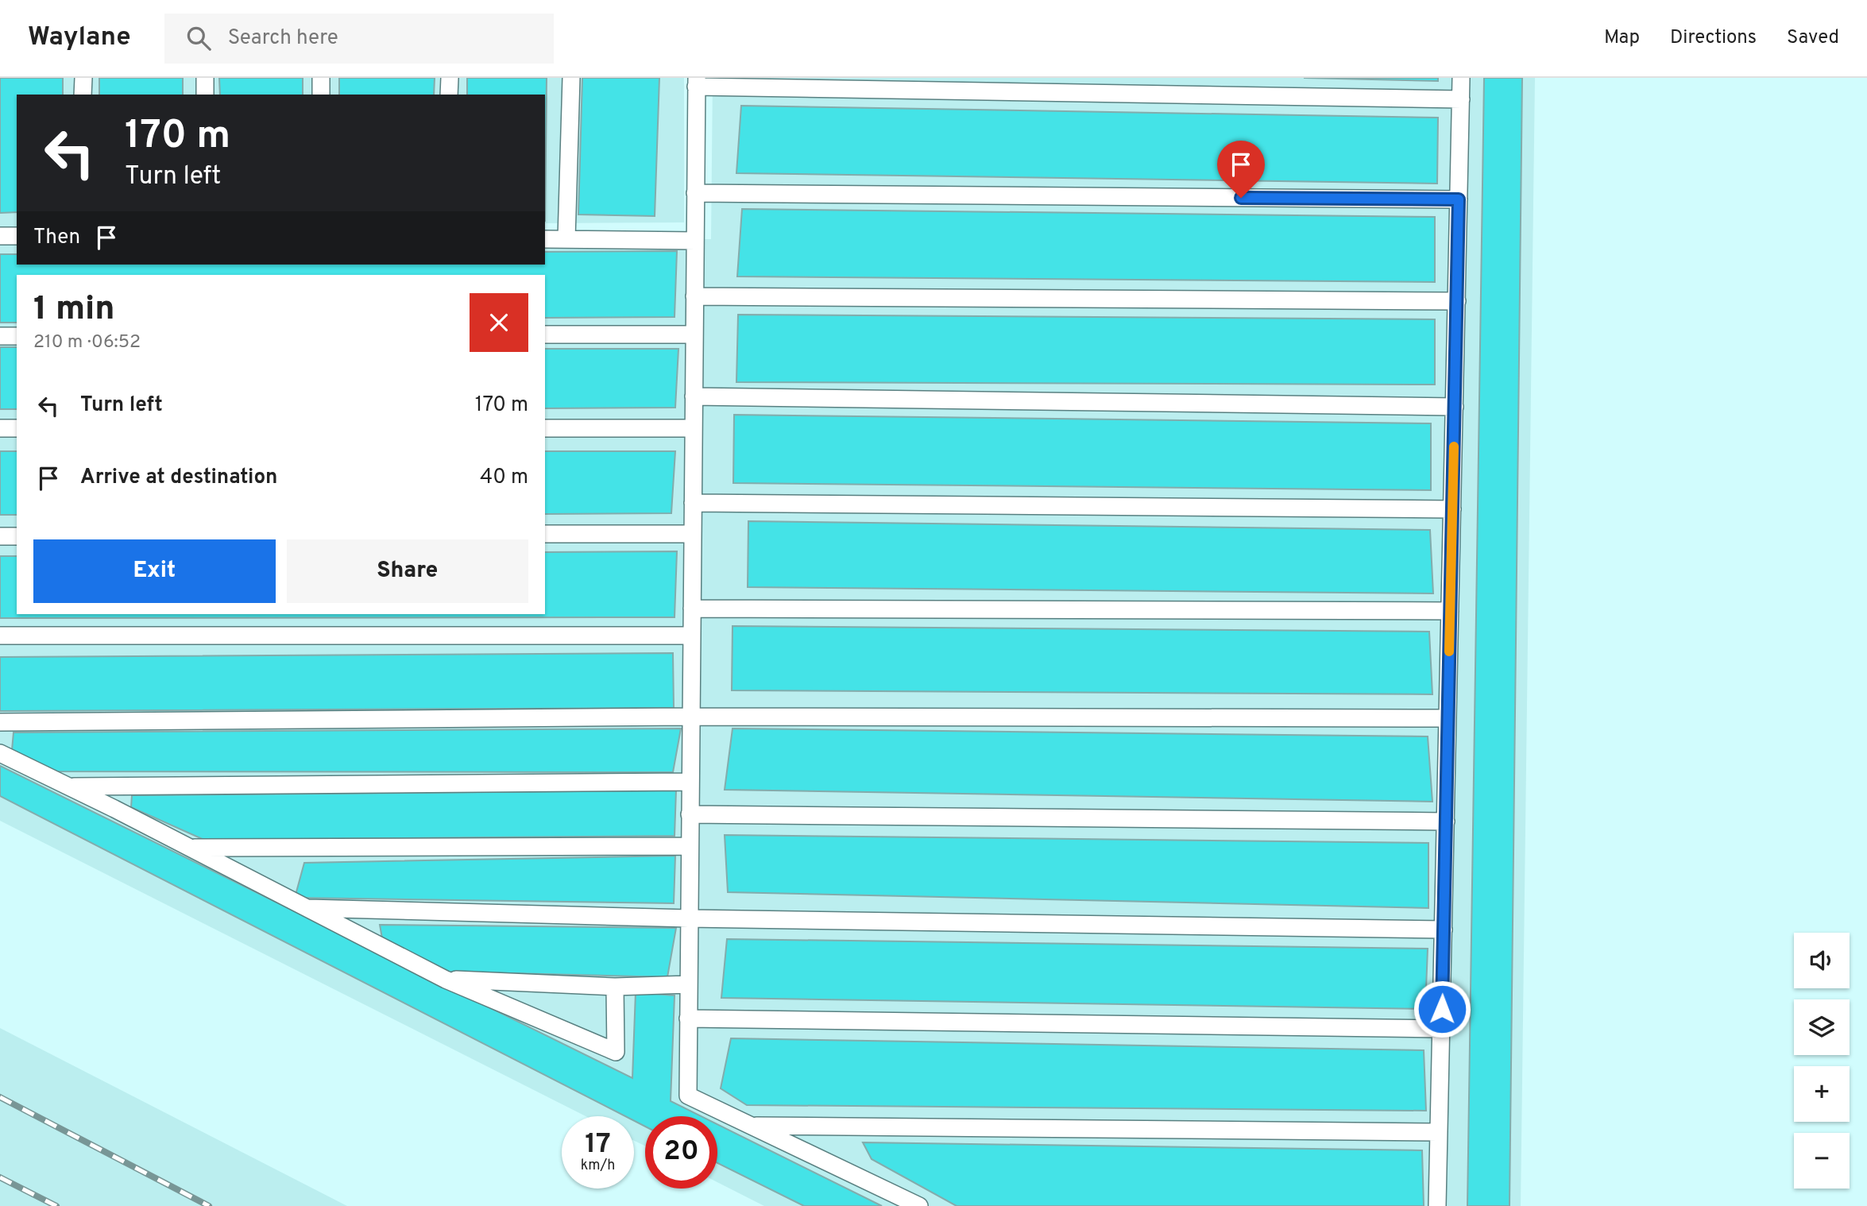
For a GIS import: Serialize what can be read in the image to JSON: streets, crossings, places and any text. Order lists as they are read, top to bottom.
{
  "page": {
    "header": "Waylane",
    "search": "Search here",
    "nav": ["Map", "Directions", "Saved"],
    "turn": ["170 m", "Turn left"],
    "then": "Then",
    "heading": ["1 min", "210 m · 06:52"],
    "list": [
      {
        "name": "Turn left",
        "value": "170 m"
      },
      {
        "name": "Arrive at destination",
        "value": "40 m"
      }
    ],
    "buttons": ["Exit", "Share"],
    "map_buttons": ["+", "−"],
    "speed": "17 km/h",
    "limit": "20"
  }
}
